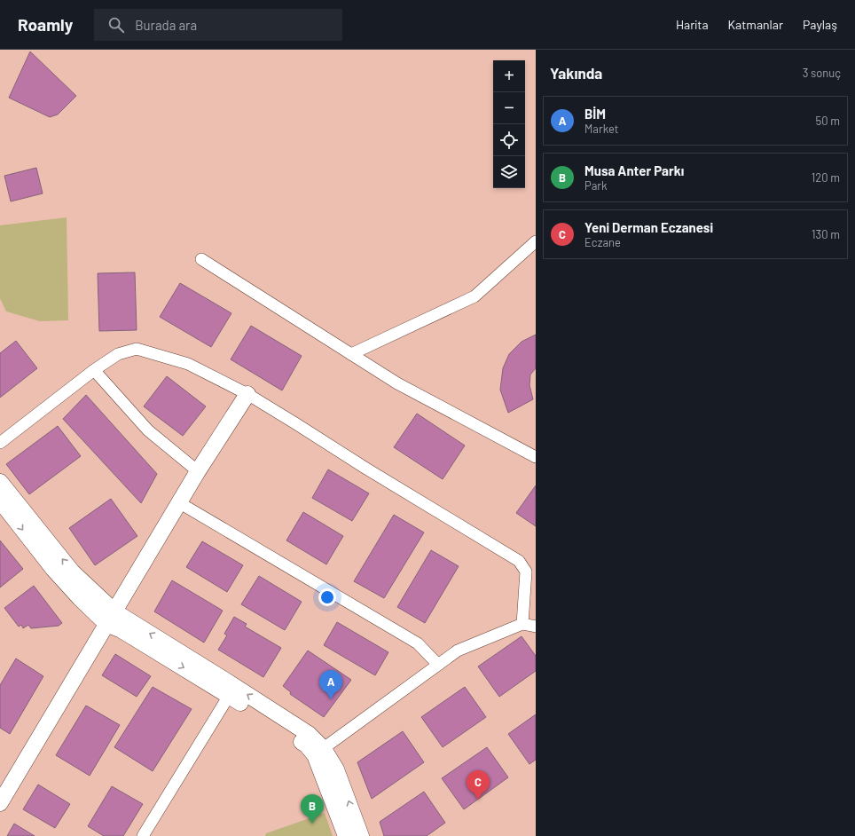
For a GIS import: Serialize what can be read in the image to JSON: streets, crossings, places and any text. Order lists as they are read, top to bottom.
{
  "page": {
    "header": "Roamly",
    "search": "Burada ara",
    "nav": ["Harita", "Katmanlar", "Paylaş"],
    "heading": ["Yakında", "3 sonuç"],
    "map_buttons": ["+", "−"],
    "list": [
      {
        "mark": "A",
        "name": "BİM",
        "note": "Market",
        "value": "50 m"
      },
      {
        "mark": "B",
        "name": "Musa Anter Parkı",
        "note": "Park",
        "value": "120 m"
      },
      {
        "mark": "C",
        "name": "Yeni Derman Eczanesi",
        "note": "Eczane",
        "value": "130 m"
      }
    ],
    "pins": ["A", "C", "B"]
  }
}
